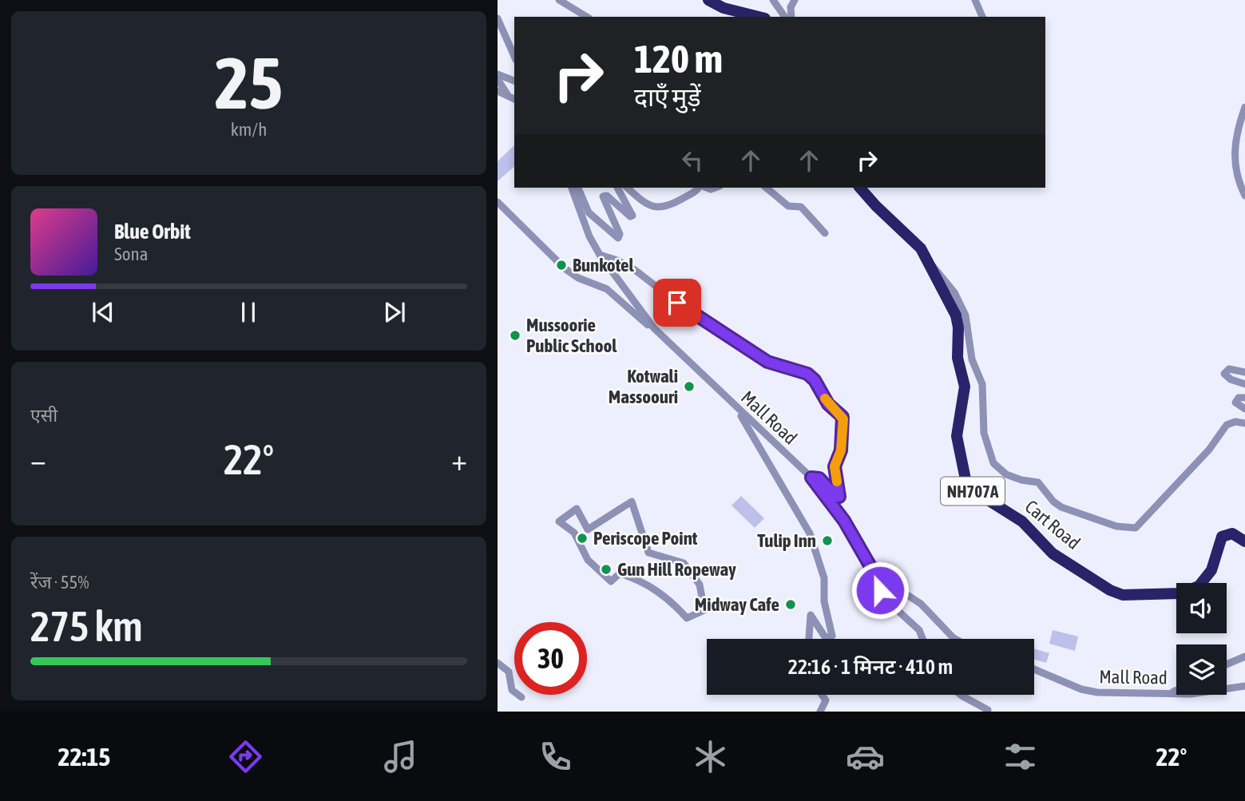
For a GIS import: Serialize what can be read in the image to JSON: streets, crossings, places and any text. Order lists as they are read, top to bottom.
{
  "streets": {
    "highway": ["NH707A", "Cart Road"],
    "street": ["Mall Road"]
  },
  "places": [
    "Bunkotel",
    "Mussoorie Public School",
    "Kotwali Massoouri",
    "Periscope Point",
    "Tulip Inn",
    "Gun Hill Ropeway",
    "Midway Cafe"
  ],
  "page": {
    "tile": [
      ["25", "km/h"],
      "एसी",
      ["रेंज · 55%", "275 km"]
    ],
    "turn": ["120 m", "दाएँ मुड़ें"],
    "song": ["Blue Orbit", "Sona"],
    "heat": ["−", "22°", "+"],
    "limit": "30",
    "trip": "22:16 · 1 मिनट · 410 m",
    "tabs": ["22:15", "22°"]
  }
}
